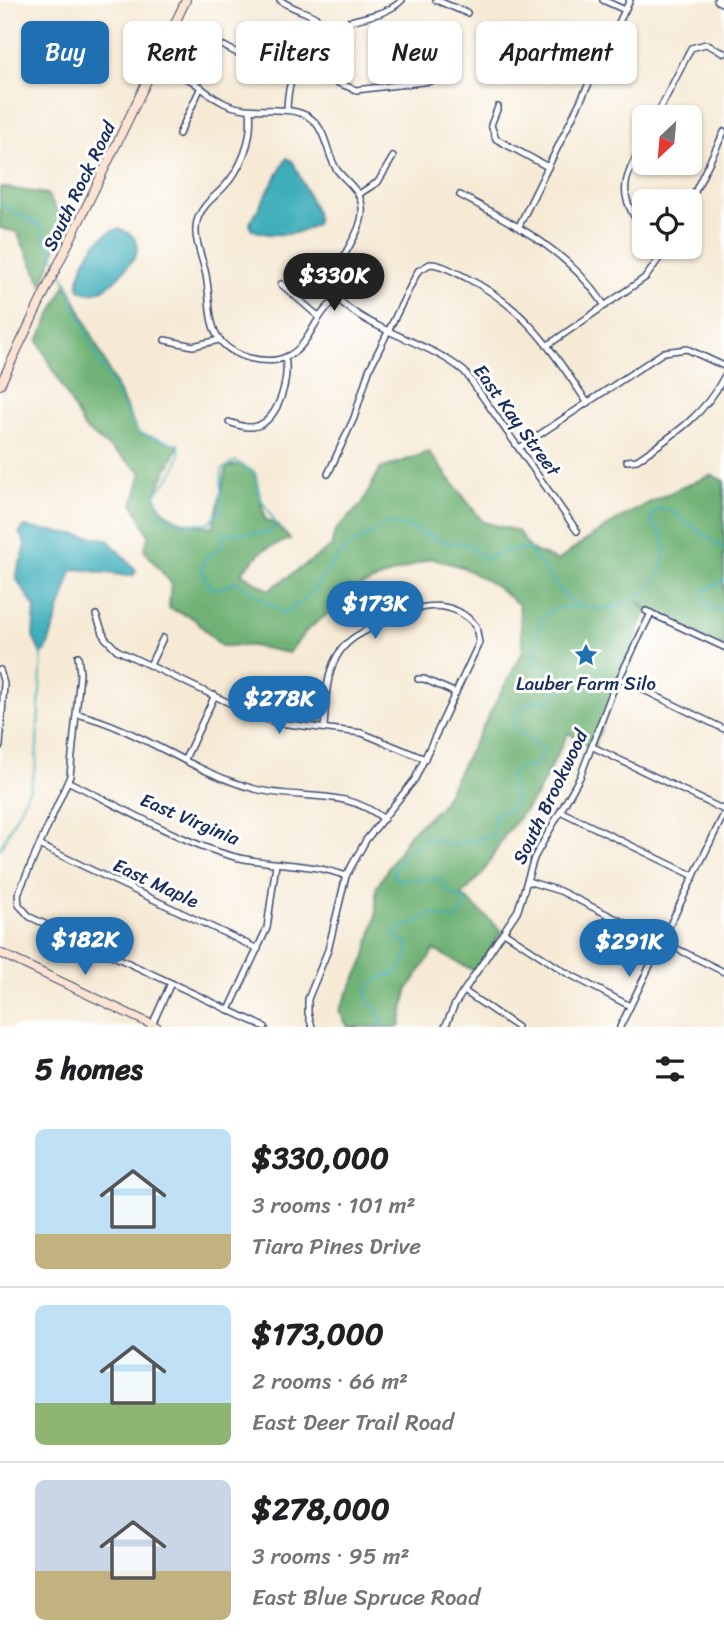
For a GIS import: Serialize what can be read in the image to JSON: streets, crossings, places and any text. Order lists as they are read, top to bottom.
{
  "streets": {
    "main road": ["South Rock Road"],
    "street": [
      "East Kay Street",
      "South Brookwood",
      "East Virginia",
      "East Maple"
    ]
  },
  "places": {
    "place": ["Lauber Farm Silo"]
  },
  "north": "bottom left",
  "page": {
    "chip": [
      "Buy",
      "Rent",
      "Filters",
      "New",
      "Apartment"
    ],
    "price": [
      "$330K",
      "$173K",
      "$278K",
      "$182K",
      "$291K"
    ],
    "heading": "5 homes",
    "list": [
      {
        "name": "$330,000",
        "note": "3 rooms · 101 m² · Tiara Pines Drive"
      },
      {
        "name": "$173,000",
        "note": "2 rooms · 66 m² · East Deer Trail Road"
      },
      {
        "name": "$278,000",
        "note": "3 rooms · 95 m² · East Blue Spruce Road"
      }
    ]
  }
}
